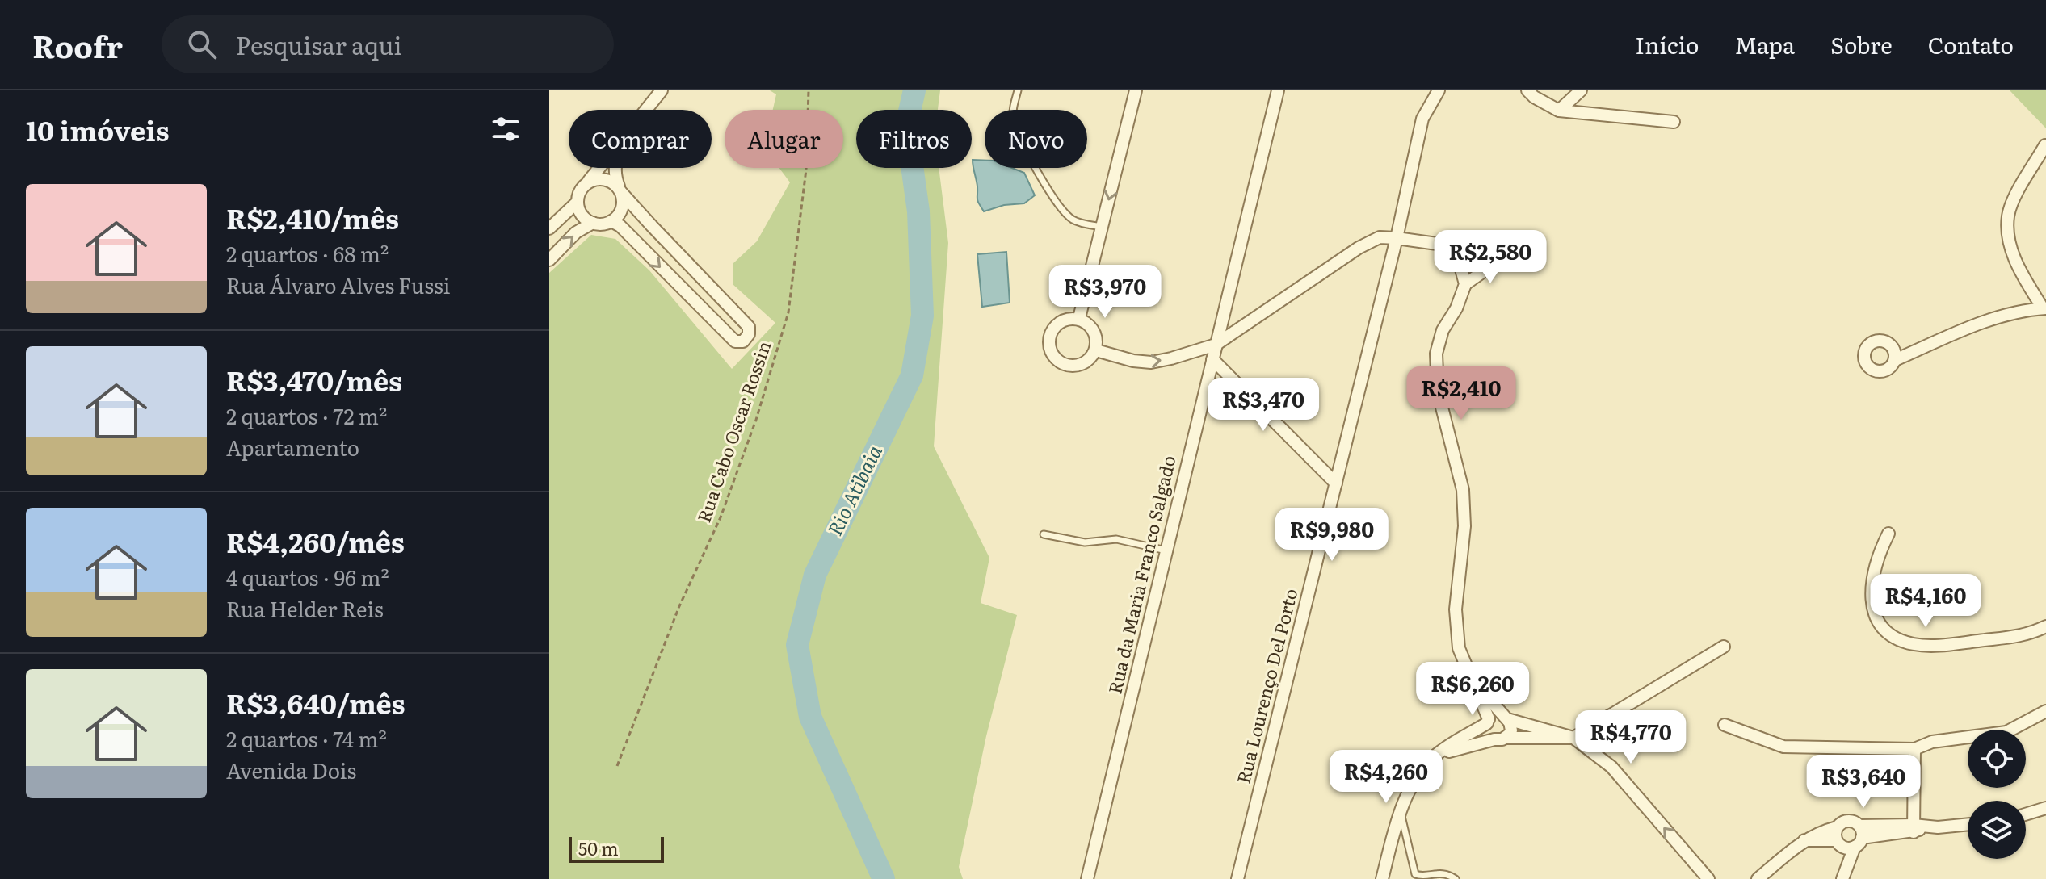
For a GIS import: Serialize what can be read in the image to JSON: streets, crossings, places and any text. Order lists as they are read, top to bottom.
{
  "streets": {
    "street": ["Rua da Maria Franco Salgado", "Rua Lourenço Del Porto"],
    "path": ["Rua Cabo Oscar Rossin"]
  },
  "water": ["Rio Atibaia"],
  "scale_bar": "50 m",
  "page": {
    "header": "Roofr",
    "search": "Pesquisar aqui",
    "nav": [
      "Início",
      "Mapa",
      "Sobre",
      "Contato"
    ],
    "heading": "10 imóveis",
    "chip": [
      "Comprar",
      "Alugar",
      "Filtros",
      "Novo"
    ],
    "list": [
      {
        "name": "R$2,410/mês",
        "note": "2 quartos · 68 m² · Rua Álvaro Alves Fussi"
      },
      {
        "name": "R$3,470/mês",
        "note": "2 quartos · 72 m² · Apartamento"
      },
      {
        "name": "R$4,260/mês",
        "note": "4 quartos · 96 m² · Rua Helder Reis"
      },
      {
        "name": "R$3,640/mês",
        "note": "2 quartos · 74 m² · Avenida Dois"
      }
    ],
    "price": [
      "R$2,580",
      "R$3,970",
      "R$2,410",
      "R$3,470",
      "R$9,980",
      "R$4,160",
      "R$6,260",
      "R$4,770",
      "R$4,260",
      "R$3,640"
    ],
    "scale": "50 m"
  }
}
